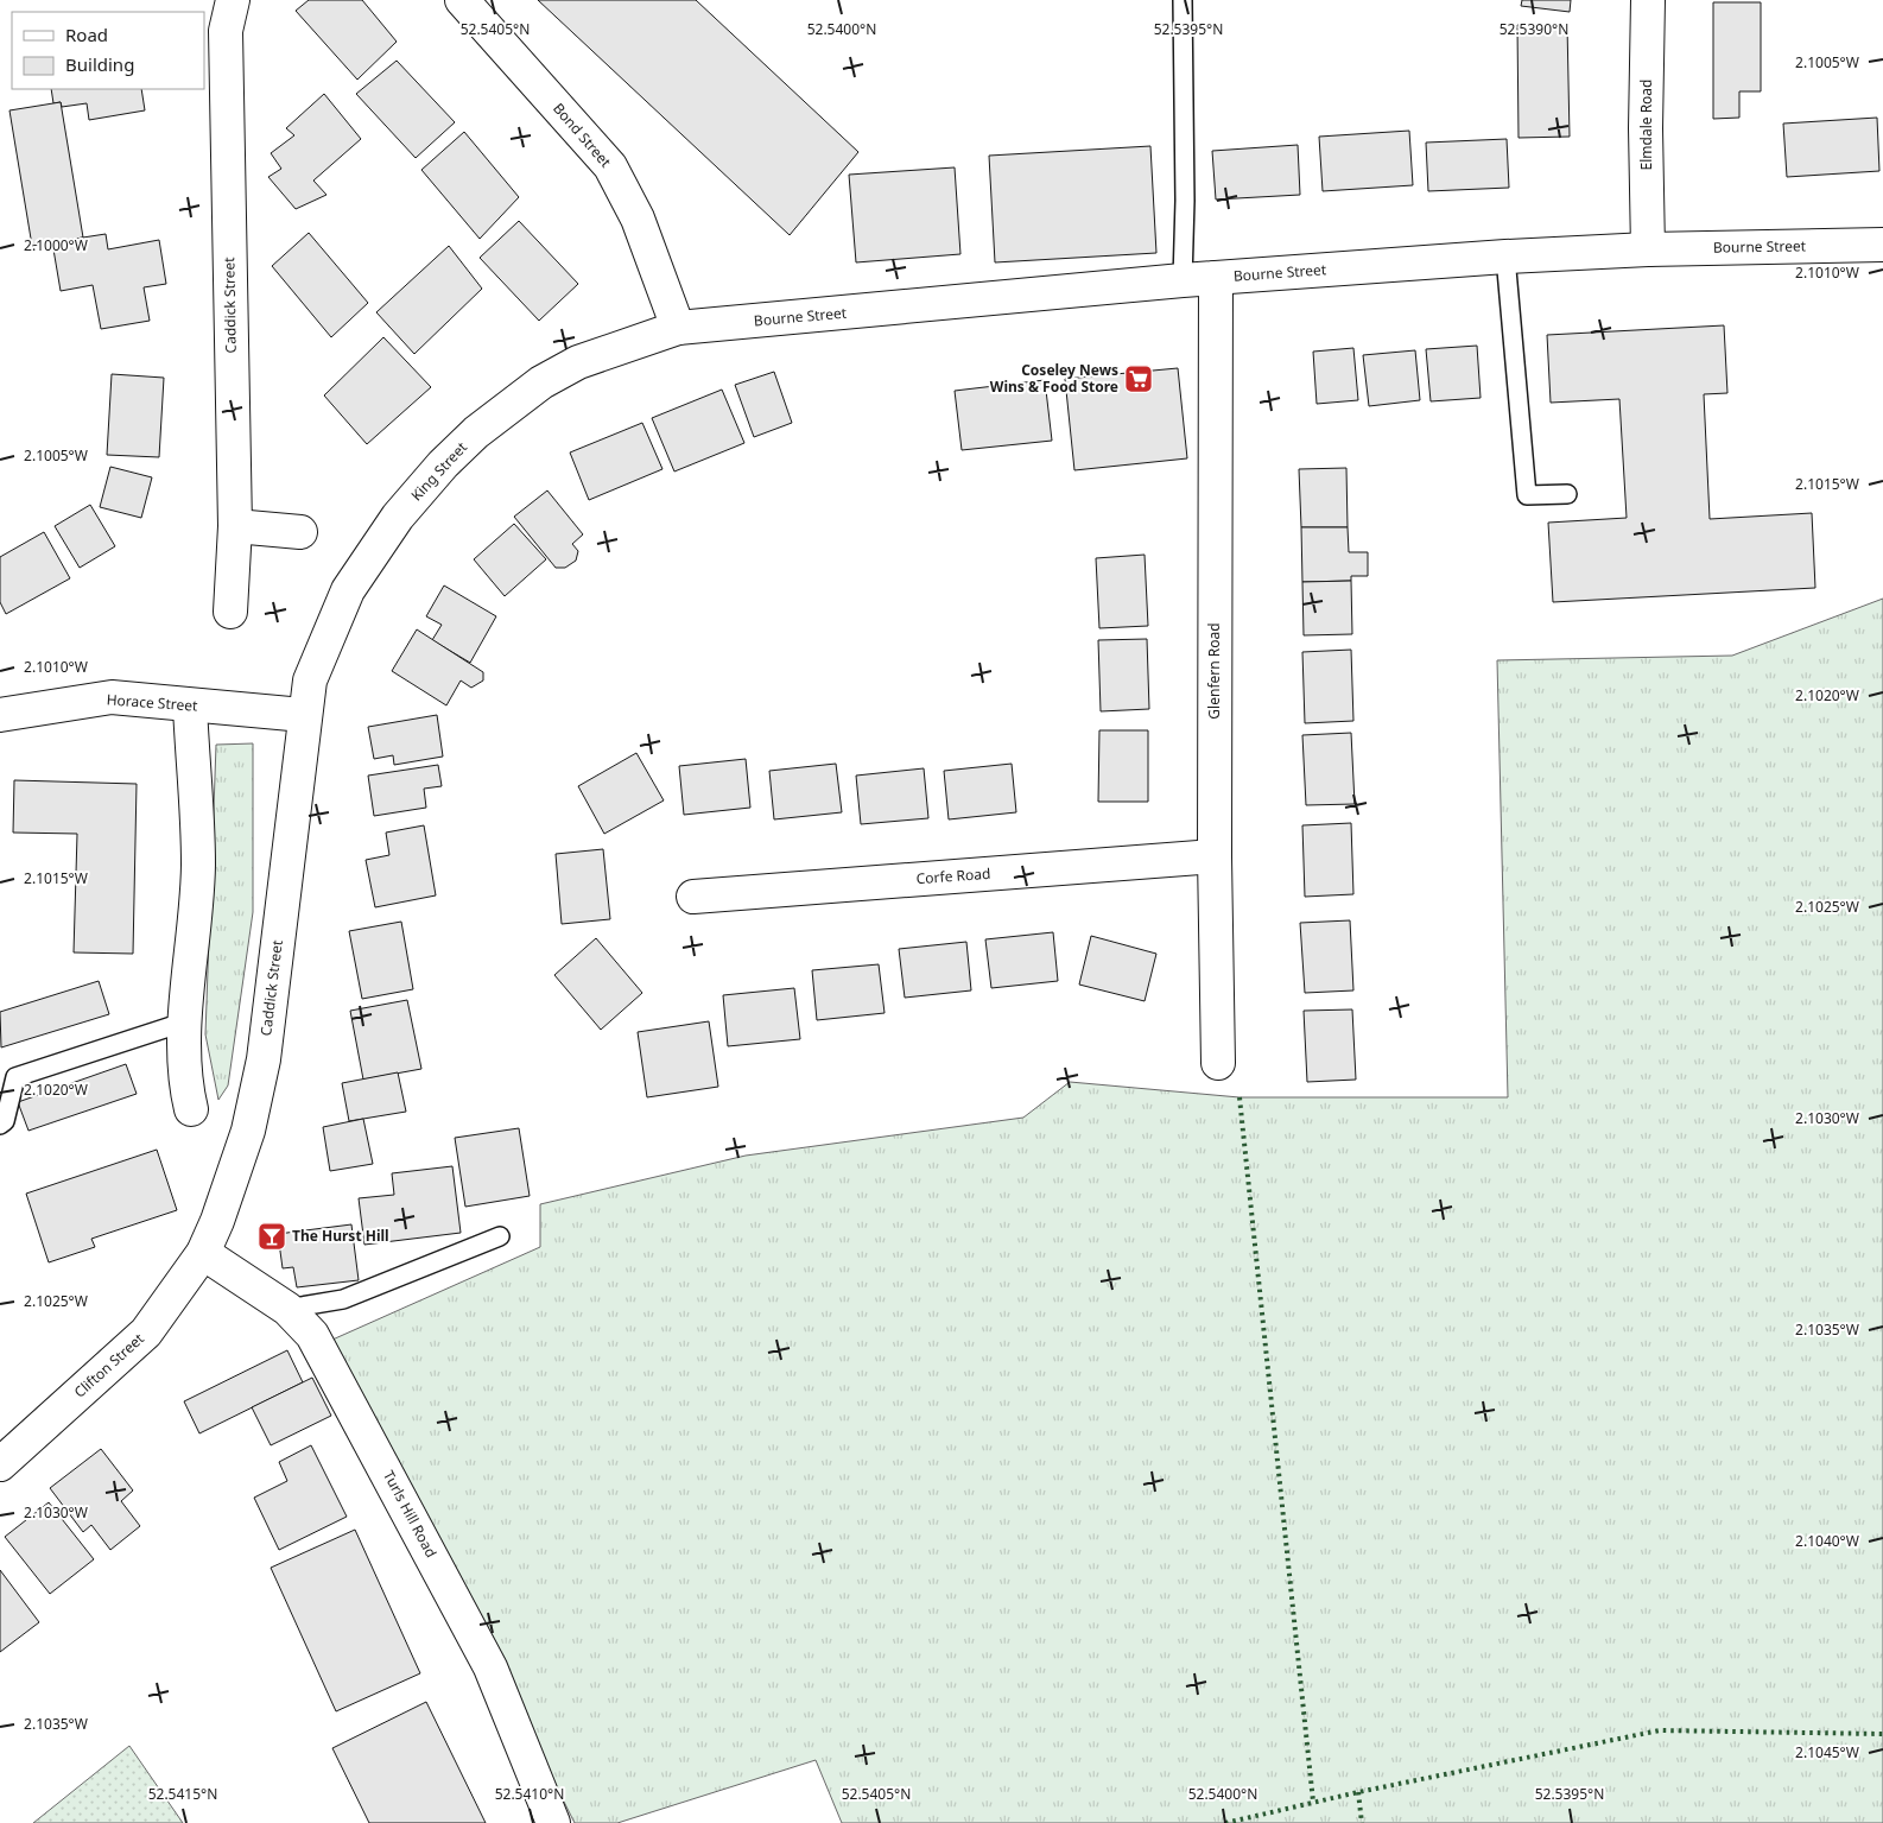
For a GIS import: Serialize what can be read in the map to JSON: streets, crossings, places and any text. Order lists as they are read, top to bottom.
{
  "streets": {
    "street": [
      "Elmdale Road",
      "Bond Street",
      "Bourne Street",
      "Caddick Street",
      "King Street",
      "Glenfern Road",
      "Horace Street",
      "Corfe Road",
      "Clifton Street",
      "Turls Hill Road"
    ]
  },
  "crossings": [
    ["Elmdale Road", "Bourne Street"],
    ["Bond Street", "Bourne Street"],
    ["Bond Street", "King Street"],
    ["Bourne Street", "King Street"],
    ["Bourne Street", "Glenfern Road"],
    ["Caddick Street", "King Street"],
    ["Caddick Street", "Horace Street"],
    ["Caddick Street", "Clifton Street"],
    ["Caddick Street", "Turls Hill Road"],
    ["King Street", "Horace Street"],
    ["Glenfern Road", "Corfe Road"],
    ["Clifton Street", "Turls Hill Road"]
  ],
  "places": {
    "supermarket": ["Coseley News Wins & Food Store"],
    "bar": ["The Hurst Hill"]
  },
  "legend": ["Road", "Building"],
  "coordinates": [
    "52.5405°N",
    "52.5400°N",
    "52.5395°N",
    "52.5390°N",
    "2.1005°W",
    "2.1000°W",
    "2.1010°W",
    "2.1015°W",
    "2.1020°W",
    "2.1025°W",
    "2.1030°W",
    "2.1035°W",
    "2.1040°W",
    "2.1045°W",
    "52.5415°N",
    "52.5410°N"
  ]
}
